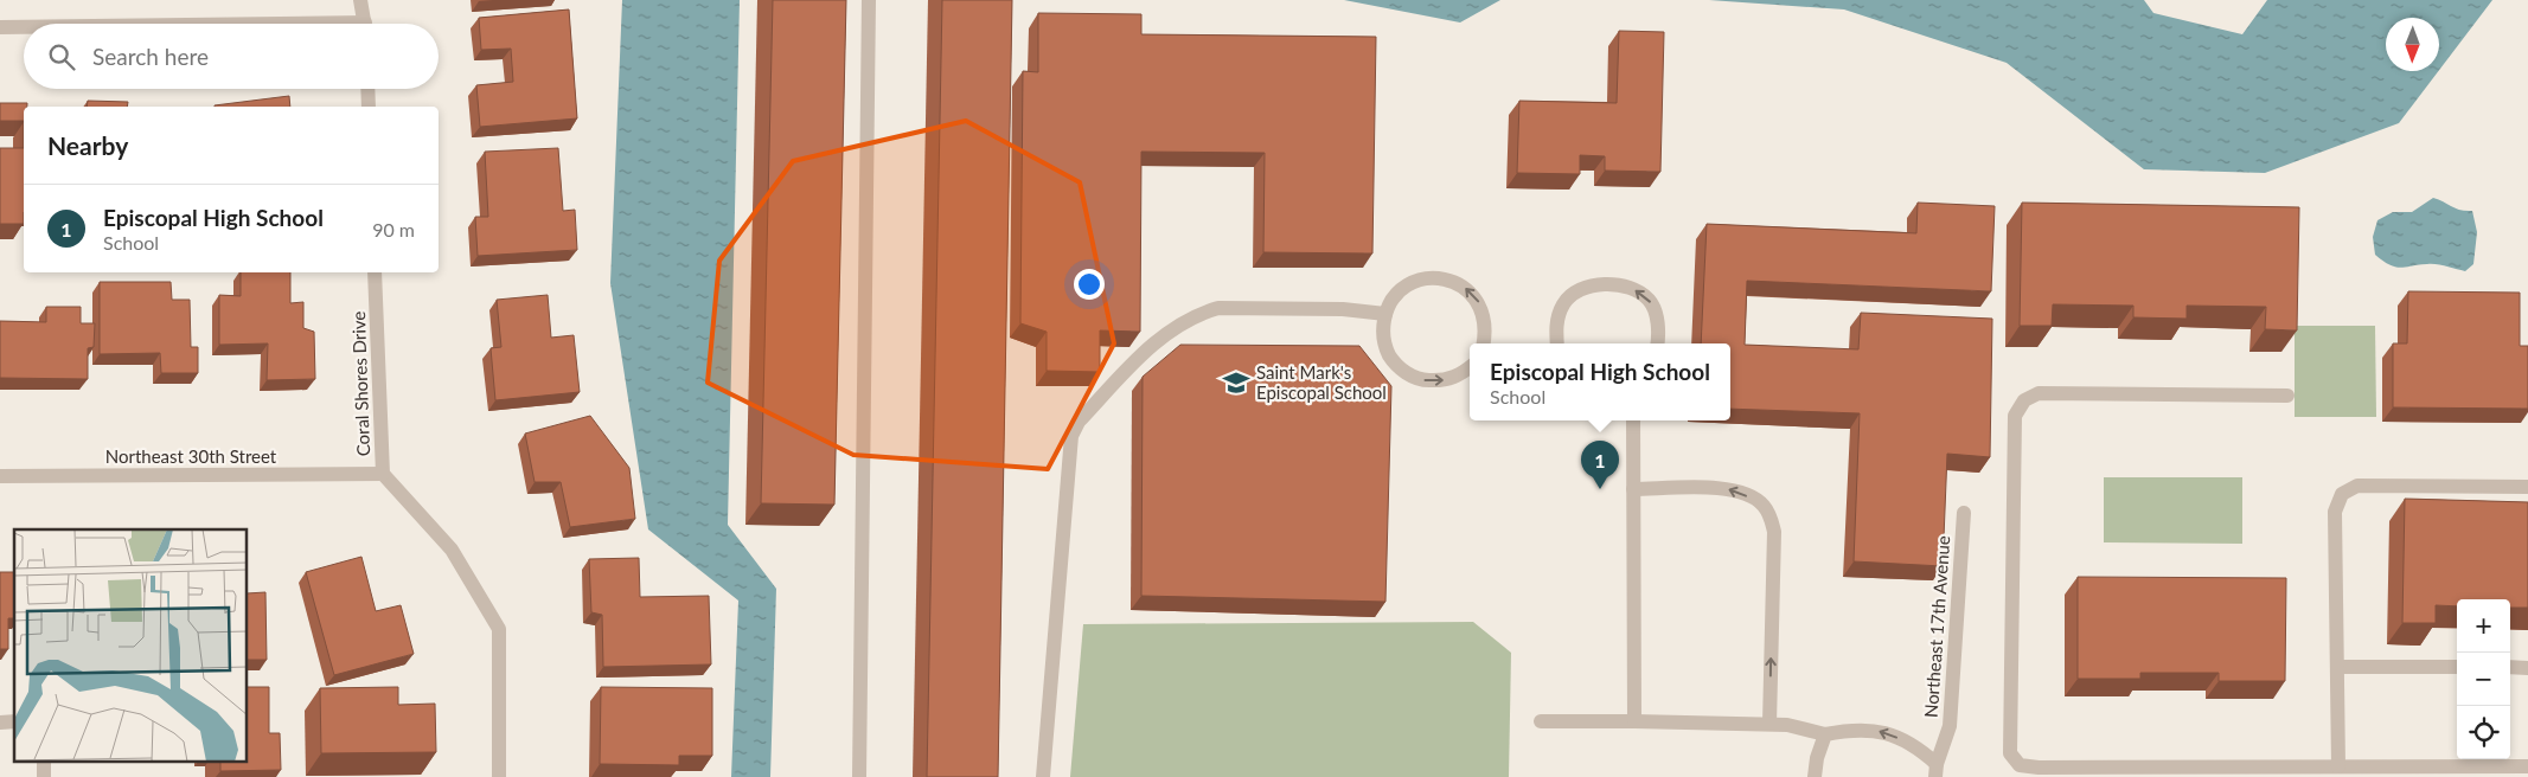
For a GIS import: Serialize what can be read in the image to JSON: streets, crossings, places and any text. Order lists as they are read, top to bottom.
{
  "streets": {
    "street": ["Coral Shores Drive", "Northeast 30th Street", "Northeast 17th Avenue"]
  },
  "crossings": [
    ["Coral Shores Drive", "Northeast 30th Street"]
  ],
  "places": {
    "school or university": ["Saint Mark's Episcopal School"]
  },
  "north": "bottom",
  "page": {
    "search": "Search here",
    "heading": "Nearby",
    "list": [
      {
        "mark": "1",
        "name": "Episcopal High School",
        "note": "School",
        "value": "90 m"
      }
    ],
    "popup": ["Episcopal High School", "School"],
    "pins": "1",
    "map_buttons": ["+", "−"]
  }
}
